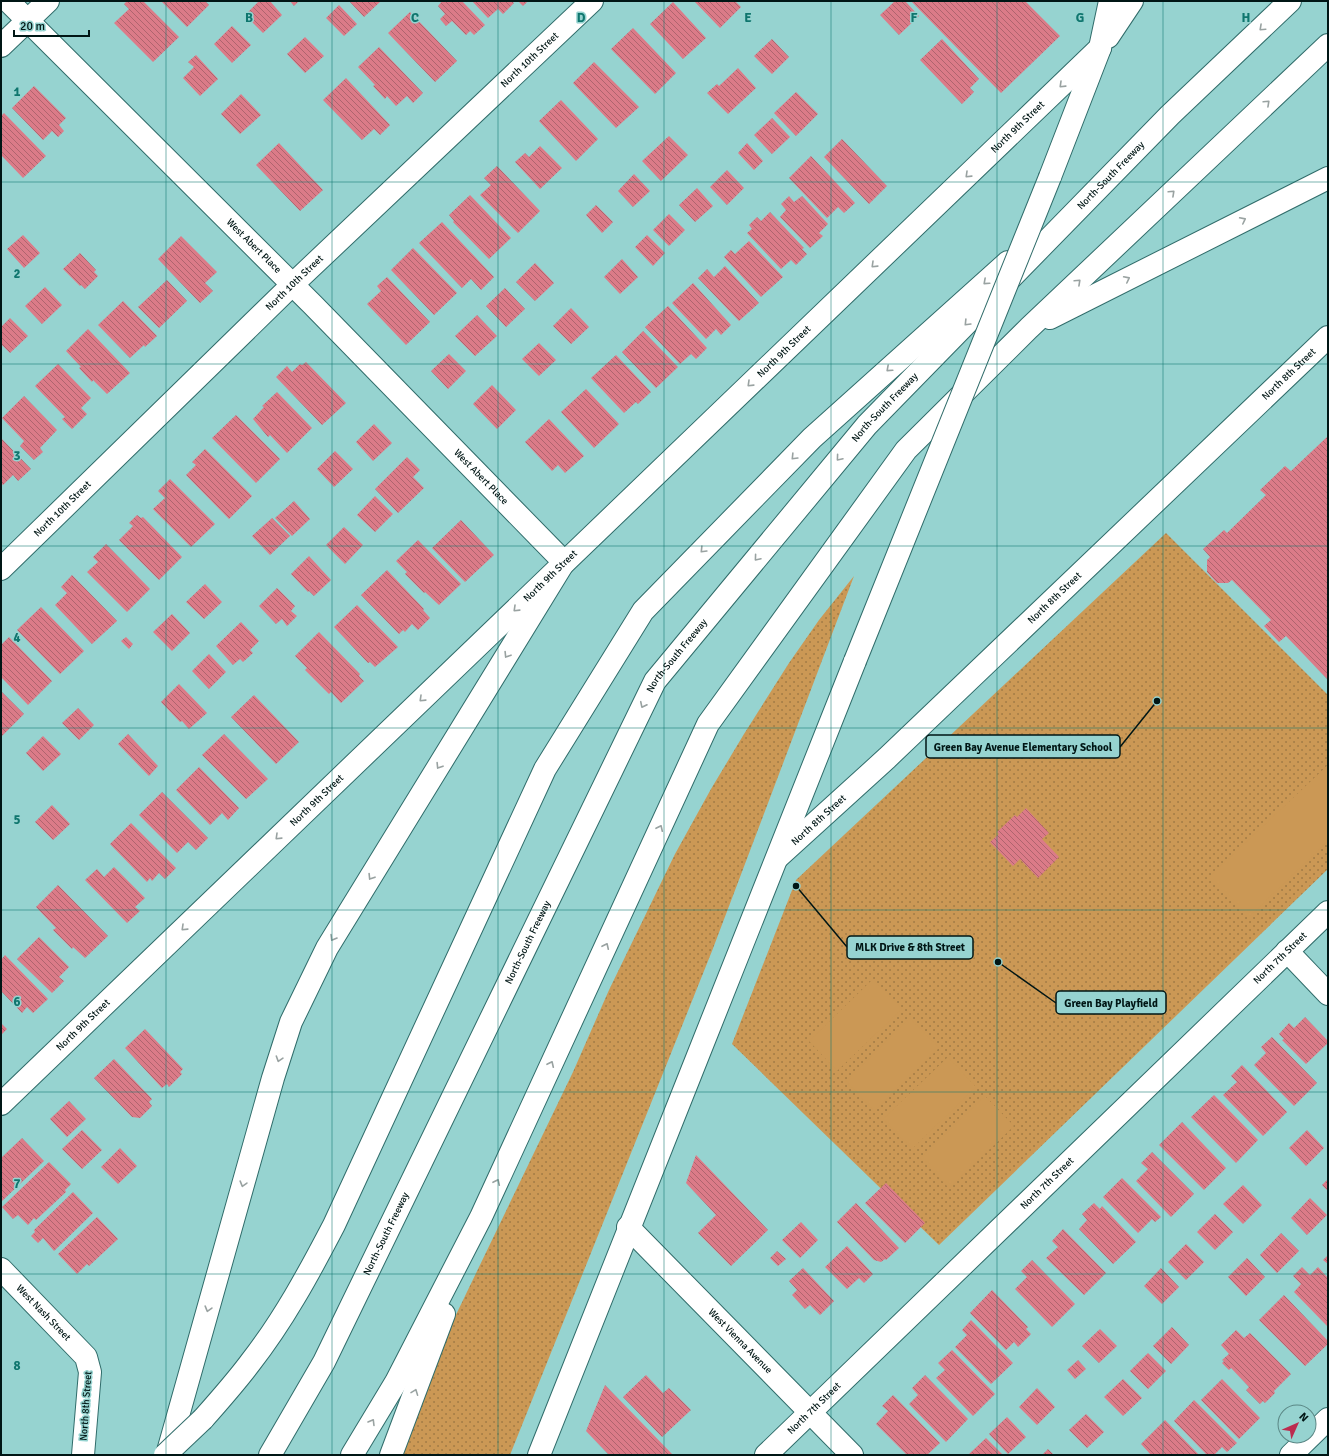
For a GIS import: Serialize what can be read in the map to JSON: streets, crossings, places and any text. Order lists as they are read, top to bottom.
{
  "streets": {
    "main road": [
      "North 10th Street",
      "North 9th Street",
      "North-South Freeway",
      "West Abert Place",
      "North 8th Street",
      "North 7th Street",
      "West Nash Street",
      "West Vienna Avenue"
    ]
  },
  "crossings": [
    ["North 10th Street", "West Abert Place"],
    ["North 9th Street", "West Abert Place"],
    ["North 8th Street", "West Nash Street"],
    ["North 7th Street", "West Vienna Avenue"]
  ],
  "places": ["Green Bay Avenue Elementary School", "MLK Drive & 8th Street", "Green Bay Playfield"],
  "scale_bar": "20 m",
  "north": "top right",
  "grid": {
    "columns": [
      "B",
      "C",
      "D",
      "E",
      "F",
      "G",
      "H"
    ],
    "rows": [
      "1",
      "2",
      "3",
      "4",
      "5",
      "6",
      "7",
      "8"
    ]
  }
}
